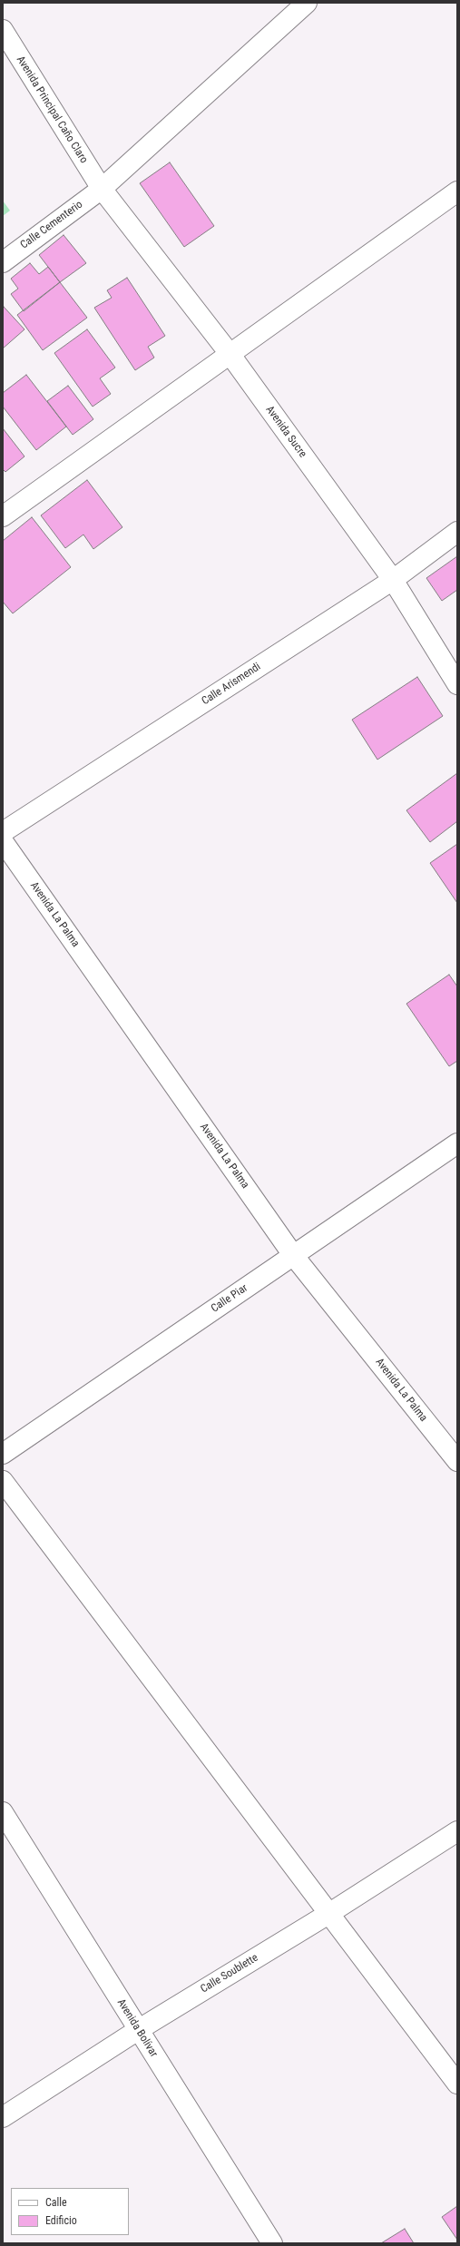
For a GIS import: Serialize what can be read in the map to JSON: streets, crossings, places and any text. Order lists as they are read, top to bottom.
{
  "streets": {
    "street": [
      "Avenida Principal Caño Claro",
      "Calle Cementerio",
      "Avenida Sucre",
      "Calle Arismendi",
      "Avenida La Palma",
      "Calle Piar",
      "Calle Soublette",
      "Avenida Bolívar"
    ]
  },
  "crossings": [
    ["Avenida Principal Caño Claro", "Calle Cementerio"],
    ["Avenida Principal Caño Claro", "Avenida Sucre"],
    ["Calle Cementerio", "Avenida Sucre"],
    ["Avenida Sucre", "Calle Arismendi"],
    ["Avenida La Palma", "Calle Piar"],
    ["Calle Soublette", "Avenida Bolívar"]
  ],
  "legend": ["Calle", "Edificio"]
}
